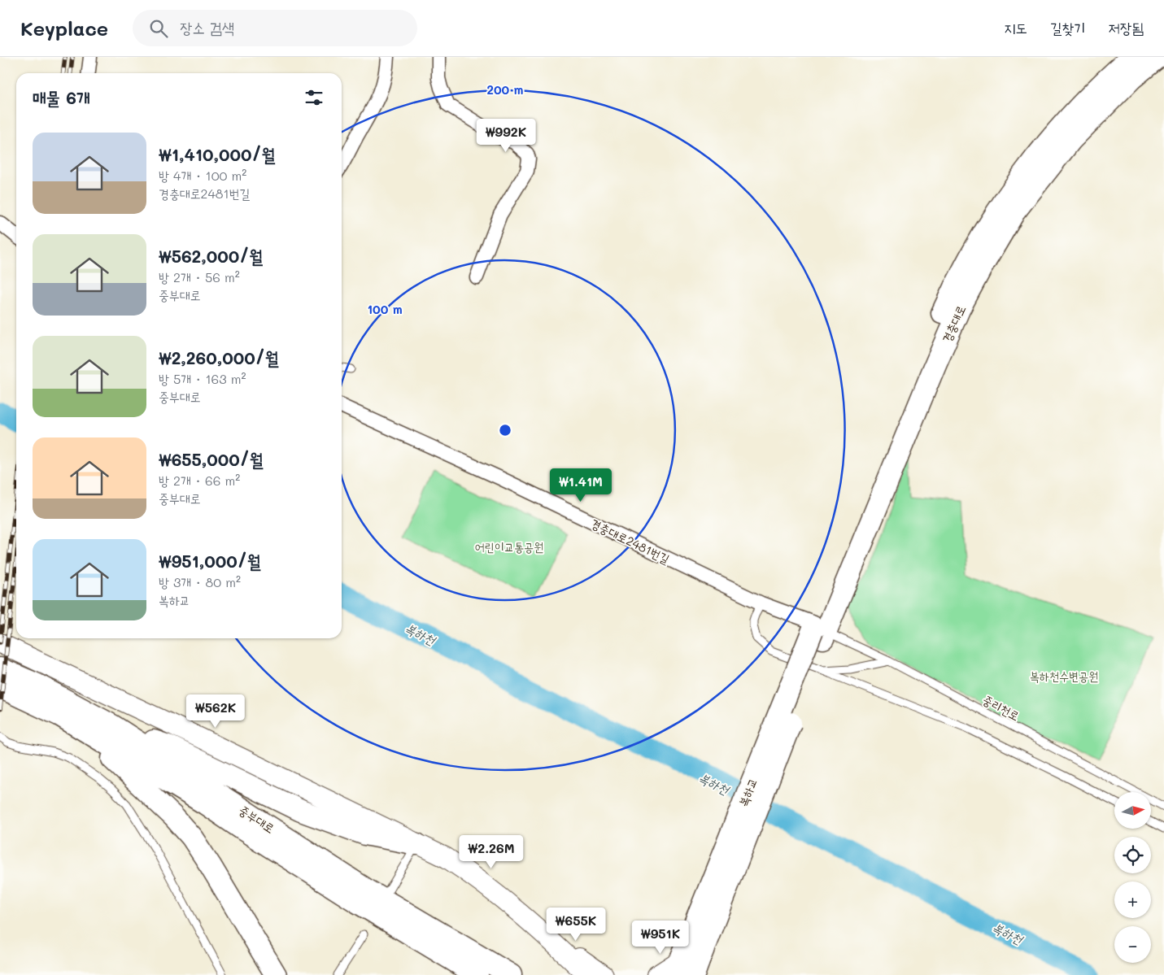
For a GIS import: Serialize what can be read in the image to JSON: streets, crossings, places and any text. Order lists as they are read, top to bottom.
{
  "streets": {
    "main road": ["경충대로", "복하교", "중부대로"],
    "street": ["경충대로2481번길"],
    "lane": ["중리천로"]
  },
  "crossings": [
    ["경충대로", "경충대로2481번길"],
    ["경충대로", "중리천로"],
    ["경충대로", "복하교"],
    ["경충대로2481번길", "중리천로"],
    ["경충대로2481번길", "복하교"],
    ["중리천로", "복하교"]
  ],
  "water": ["복하천"],
  "parks": ["어린이교통공원", "복하천수변공원"],
  "north": "right",
  "page": {
    "header": "Keyplace",
    "search": "장소 검색",
    "nav": ["지도", "길찾기", "저장됨"],
    "heading": "매물 6개",
    "price": [
      "₩992K",
      "₩1.41M",
      "₩562K",
      "₩2.26M",
      "₩655K",
      "₩951K"
    ],
    "list": [
      {
        "name": "₩1,410,000/월",
        "note": "방 4개 · 100 m² · 경충대로2481번길"
      },
      {
        "name": "₩562,000/월",
        "note": "방 2개 · 56 m² · 중부대로"
      },
      {
        "name": "₩2,260,000/월",
        "note": "방 5개 · 163 m² · 중부대로"
      },
      {
        "name": "₩655,000/월",
        "note": "방 2개 · 66 m² · 중부대로"
      },
      {
        "name": "₩951,000/월",
        "note": "방 3개 · 80 m² · 복하교"
      }
    ],
    "map_buttons": ["+", "−"]
  },
  "rings": ["200 m", "100 m"]
}
